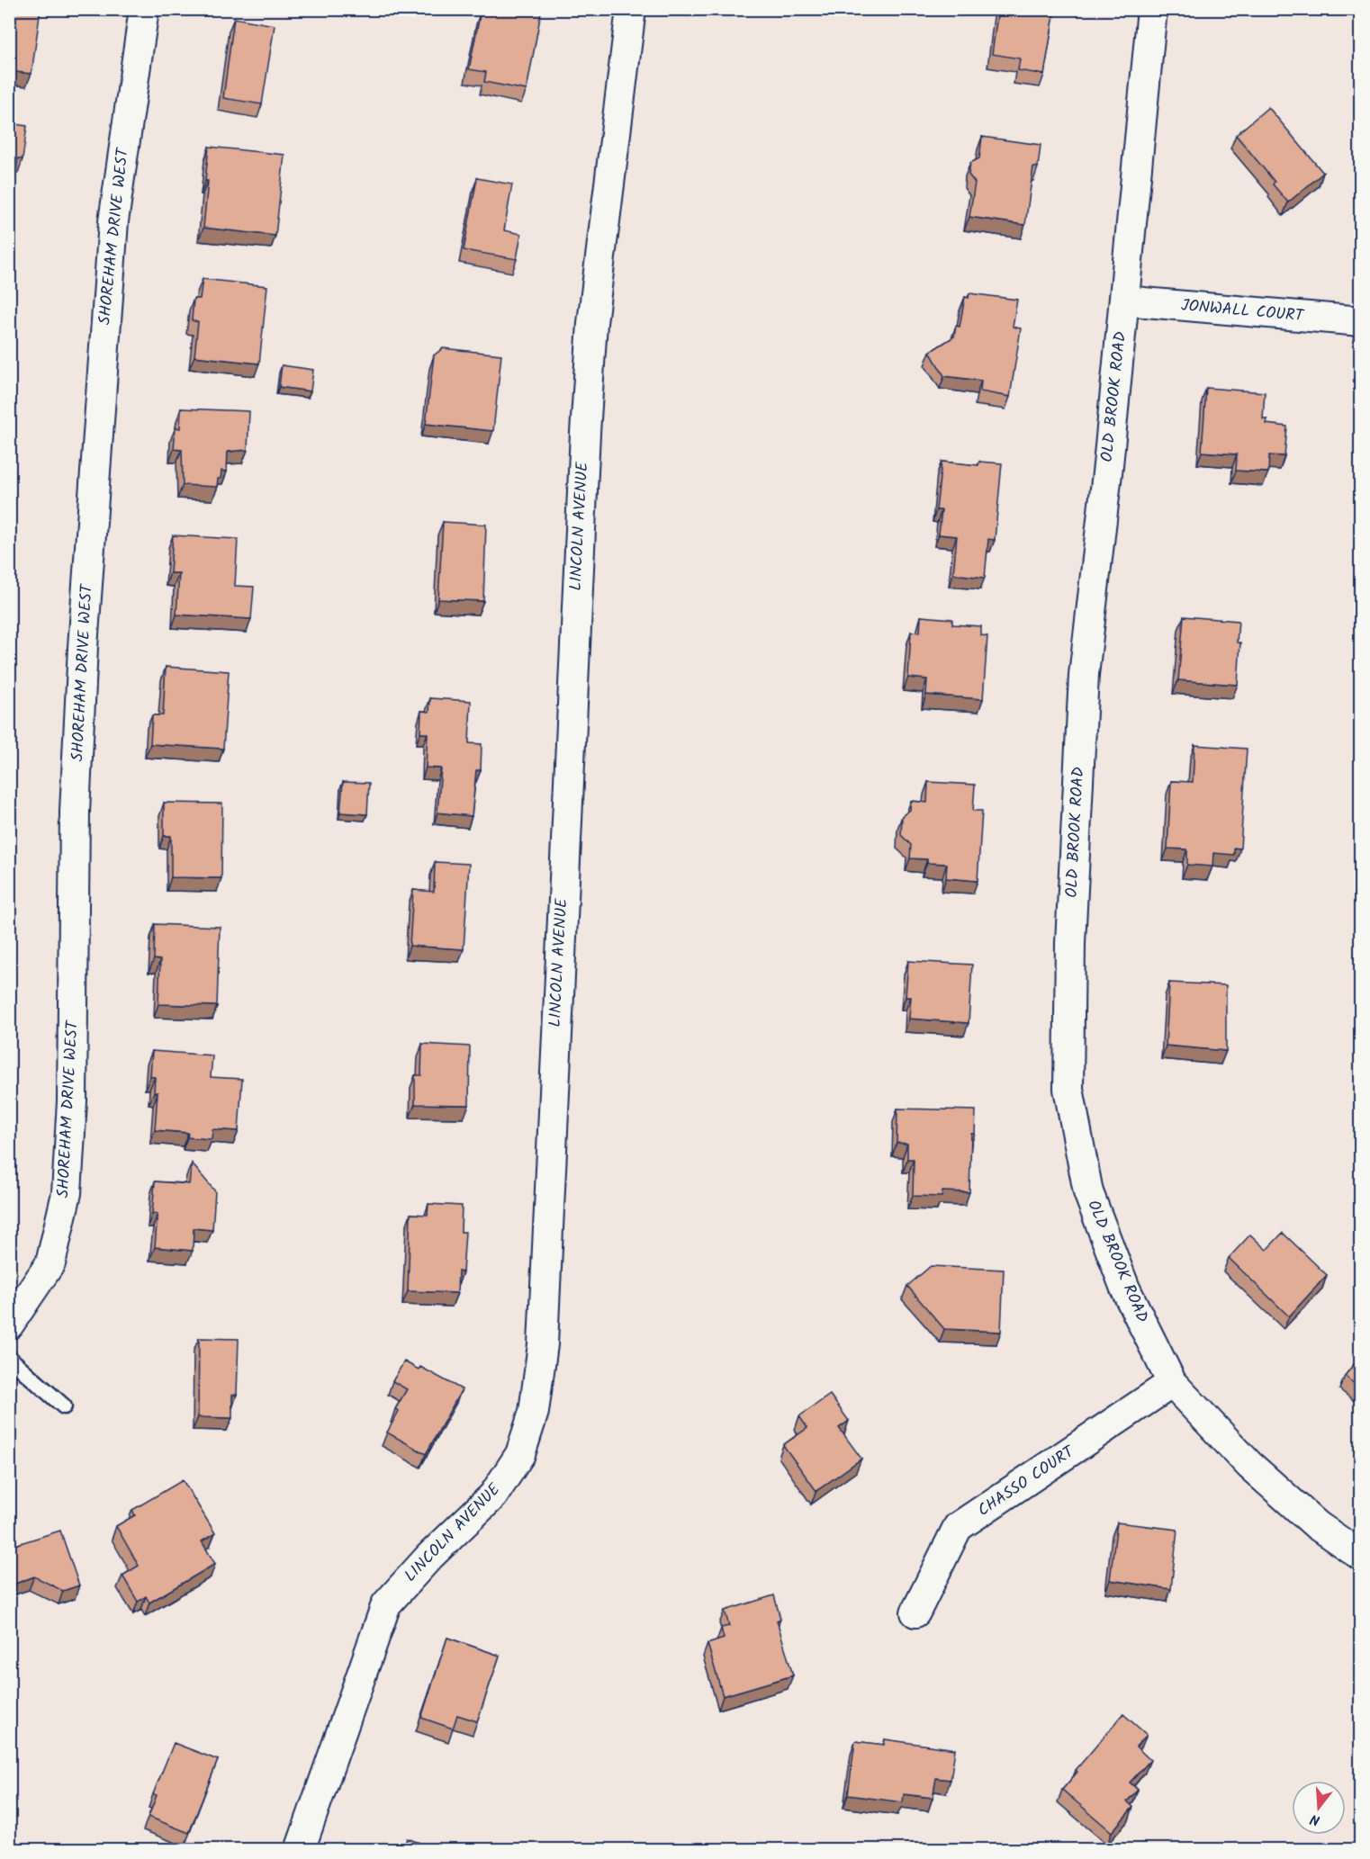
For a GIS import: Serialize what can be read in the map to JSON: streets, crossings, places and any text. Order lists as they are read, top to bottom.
{
  "streets": {
    "street": [
      "SHOREHAM DRIVE WEST",
      "JONWALL COURT",
      "OLD BROOK ROAD",
      "LINCOLN AVENUE",
      "CHASSO COURT"
    ]
  },
  "crossings": [
    ["JONWALL COURT", "OLD BROOK ROAD"],
    ["OLD BROOK ROAD", "CHASSO COURT"]
  ],
  "north": "bottom"
}
